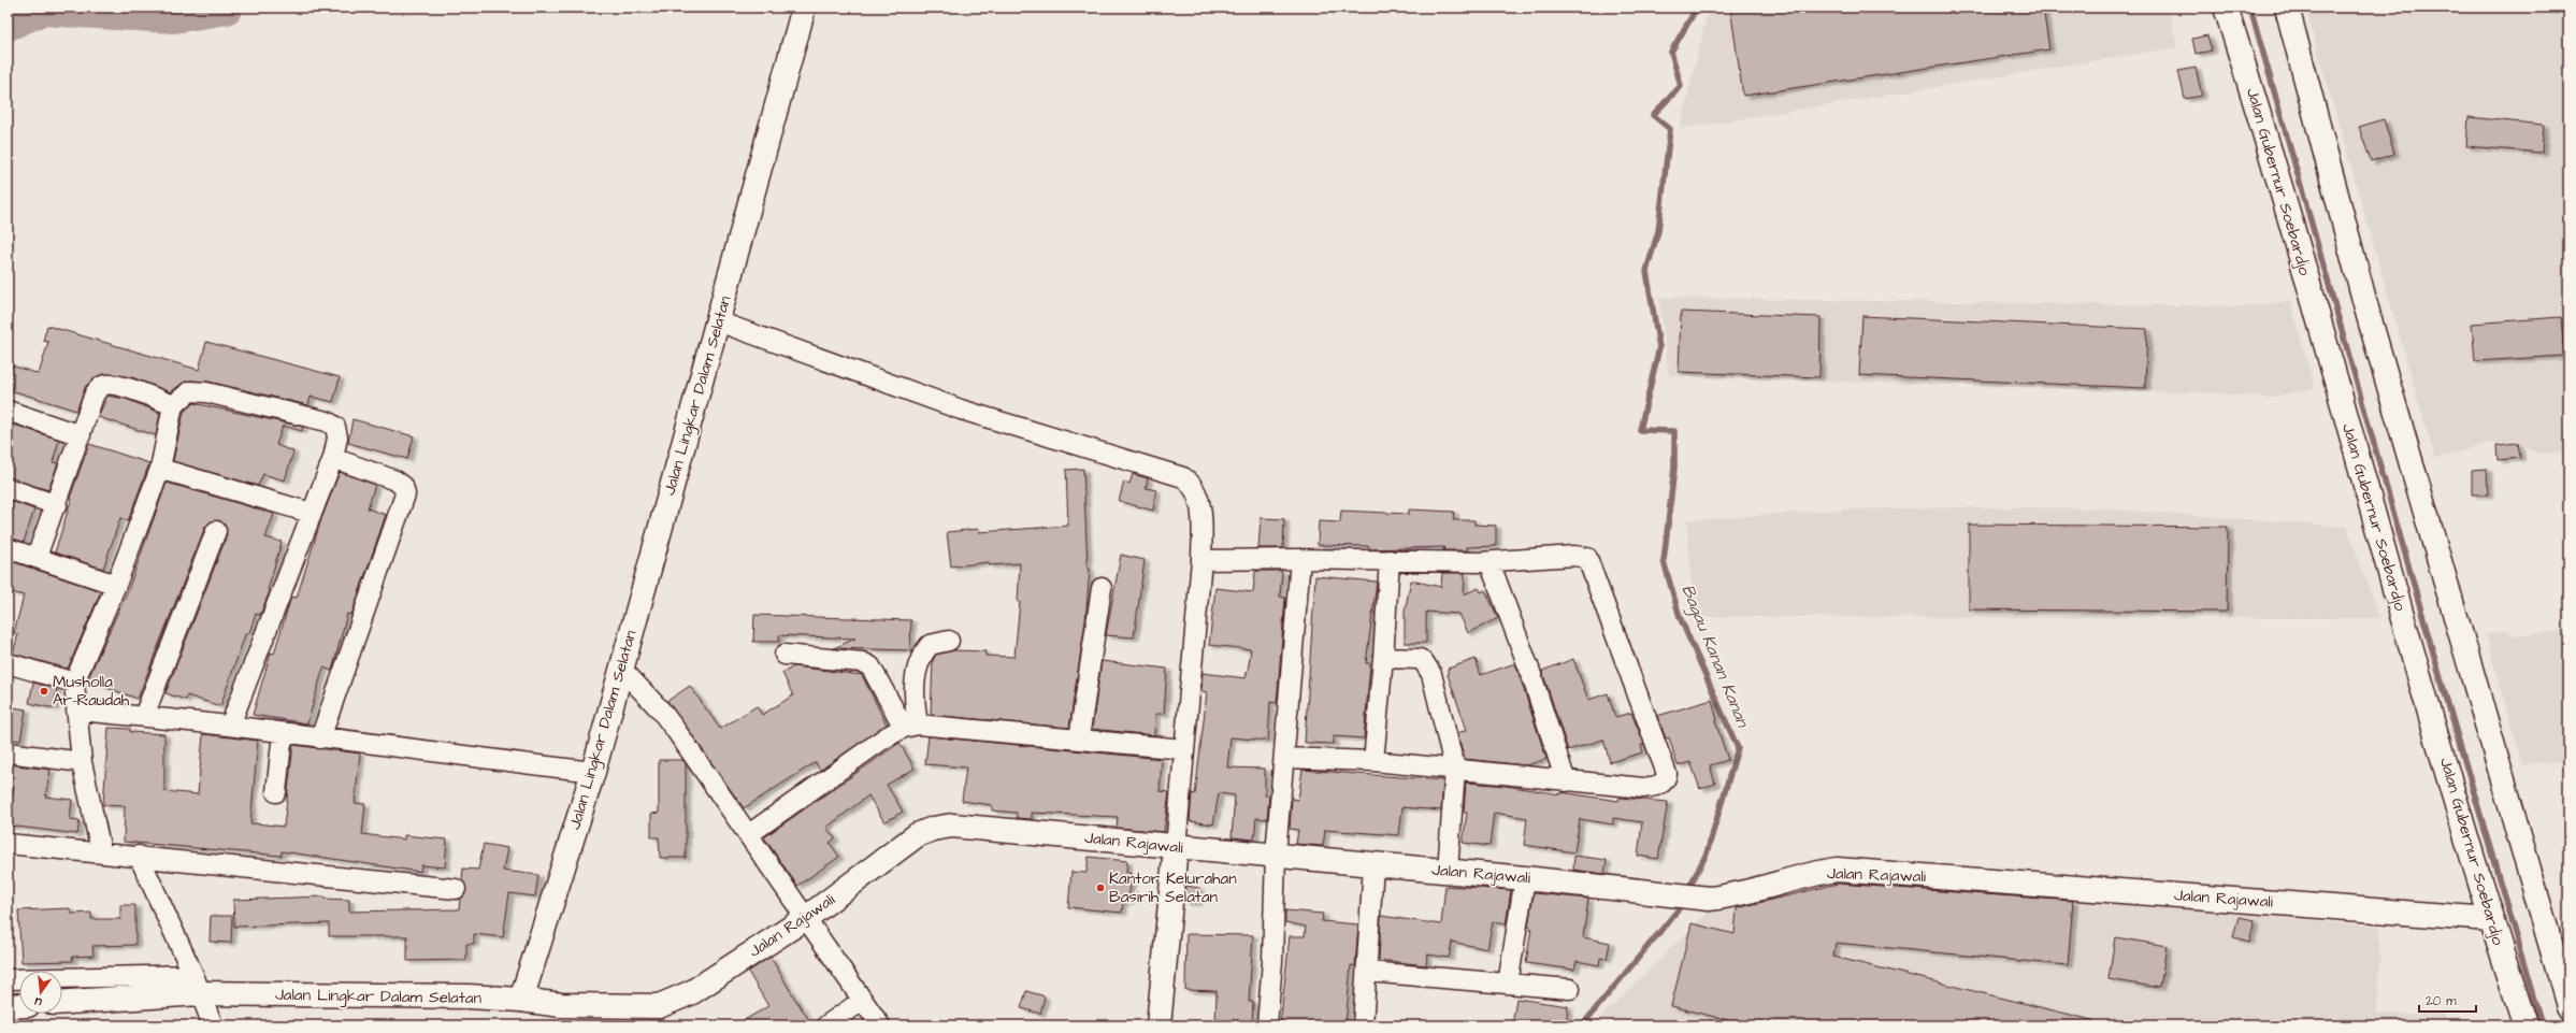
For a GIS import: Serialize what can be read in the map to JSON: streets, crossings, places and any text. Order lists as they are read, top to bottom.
{
  "streets": {
    "main road": ["Jalan Gubernur Soebardjo", "Jalan Lingkar Dalam Selatan", "Jalan Rajawali"]
  },
  "crossings": [
    ["Jalan Gubernur Soebardjo", "Jalan Rajawali"],
    ["Jalan Lingkar Dalam Selatan", "Jalan Rajawali"]
  ],
  "water": ["Bagau Kanan Kanan"],
  "places": ["Musholla Ar-Raudah", "Kantor Kelurahan Basirih Selatan"],
  "scale_bar": "20 m",
  "north": "bottom"
}
